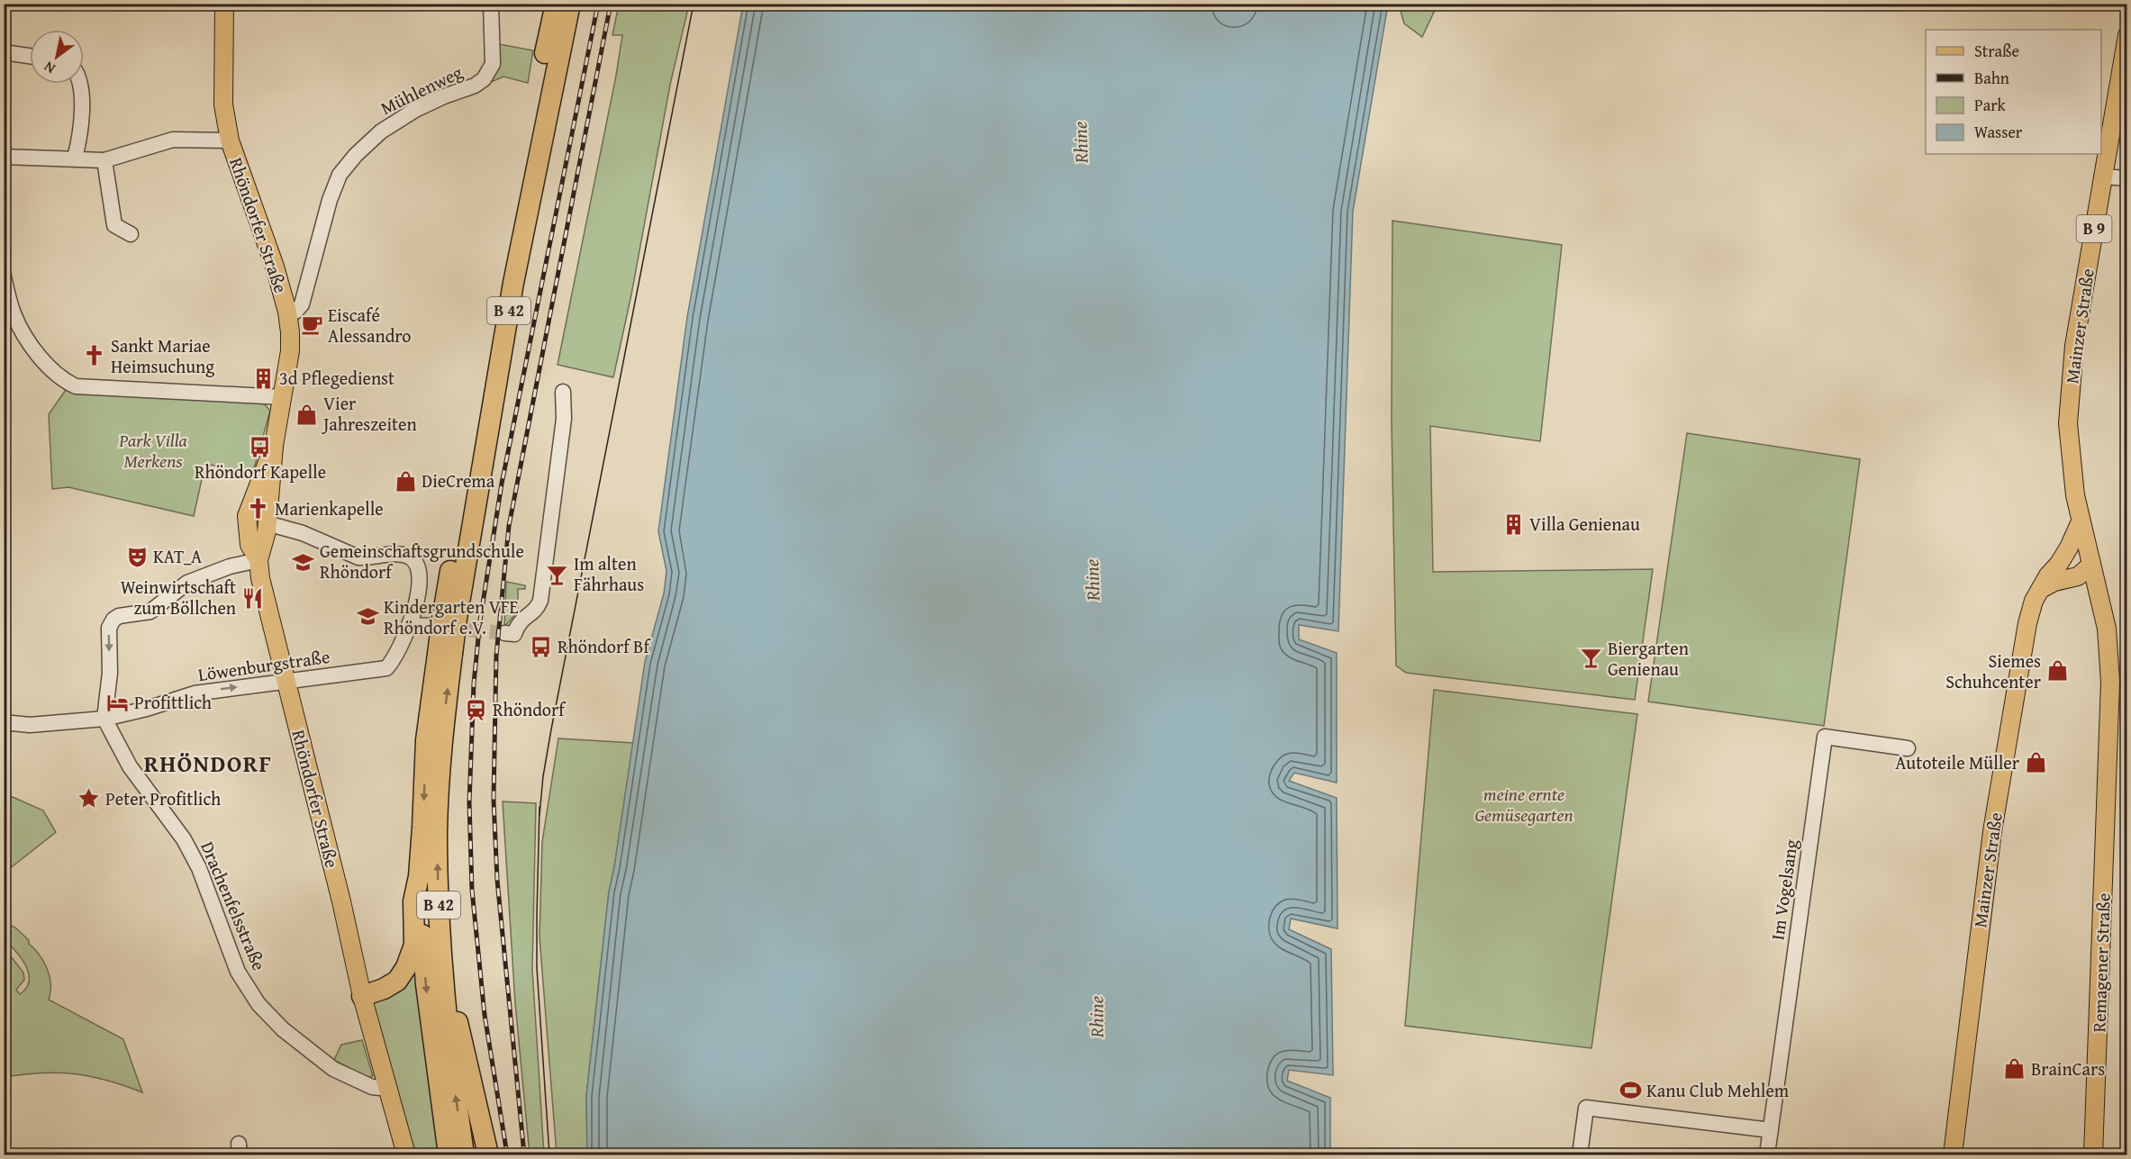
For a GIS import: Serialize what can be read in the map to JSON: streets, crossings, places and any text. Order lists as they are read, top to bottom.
{
  "streets": {
    "highway": ["B 42"],
    "main road": [
      "Rhöndorfer Straße",
      "B 9",
      "Mainzer Straße",
      "Remagener Straße"
    ],
    "street": [
      "Mühlenweg",
      "Löwenburgstraße",
      "Im Vogelsang",
      "Drachenfelsstraße"
    ]
  },
  "crossings": [
    ["Mühlenweg", "Rhöndorfer Straße"],
    ["Rhöndorfer Straße", "B 42"],
    ["Rhöndorfer Straße", "Löwenburgstraße"],
    ["Rhöndorfer Straße", "Drachenfelsstraße"],
    ["Mainzer Straße", "Remagener Straße"],
    ["Löwenburgstraße", "Drachenfelsstraße"]
  ],
  "one_way": ["Löwenburgstraße"],
  "districts": ["RHÖNDORF"],
  "water": ["Rhine"],
  "parks": ["Park Villa Merkens", "meine ernte Gemüsegarten"],
  "places": {
    "cafe": ["Eiscafé Alessandro"],
    "church": ["Sankt Mariae Heimsuchung", "Marienkapelle"],
    "building": ["3d Pflegedienst", "Villa Genienau"],
    "shop": [
      "Vier Jahreszeiten",
      "DieCrema",
      "Siemes Schuhcenter",
      "Autoteile Müller",
      "BrainCars"
    ],
    "bus stop": ["Rhöndorf Kapelle", "Rhöndorf Bf"],
    "theatre": ["KAT_A"],
    "school or university": ["Gemeinschaftsgrundschule Rhöndorf", "Kindergarten VFE Rhöndorf e.V."],
    "bar": ["Im alten Fährhaus", "Biergarten Genienau"],
    "restaurant": ["Weinwirtschaft zum Böllchen"],
    "hotel": ["Profittlich"],
    "station": ["Rhöndorf"],
    "place": ["Peter Profitlich"],
    "sports": ["Kanu Club Mehlem"]
  },
  "legend": [
    "Straße",
    "Bahn",
    "Park",
    "Wasser"
  ],
  "north": "bottom left"
}
